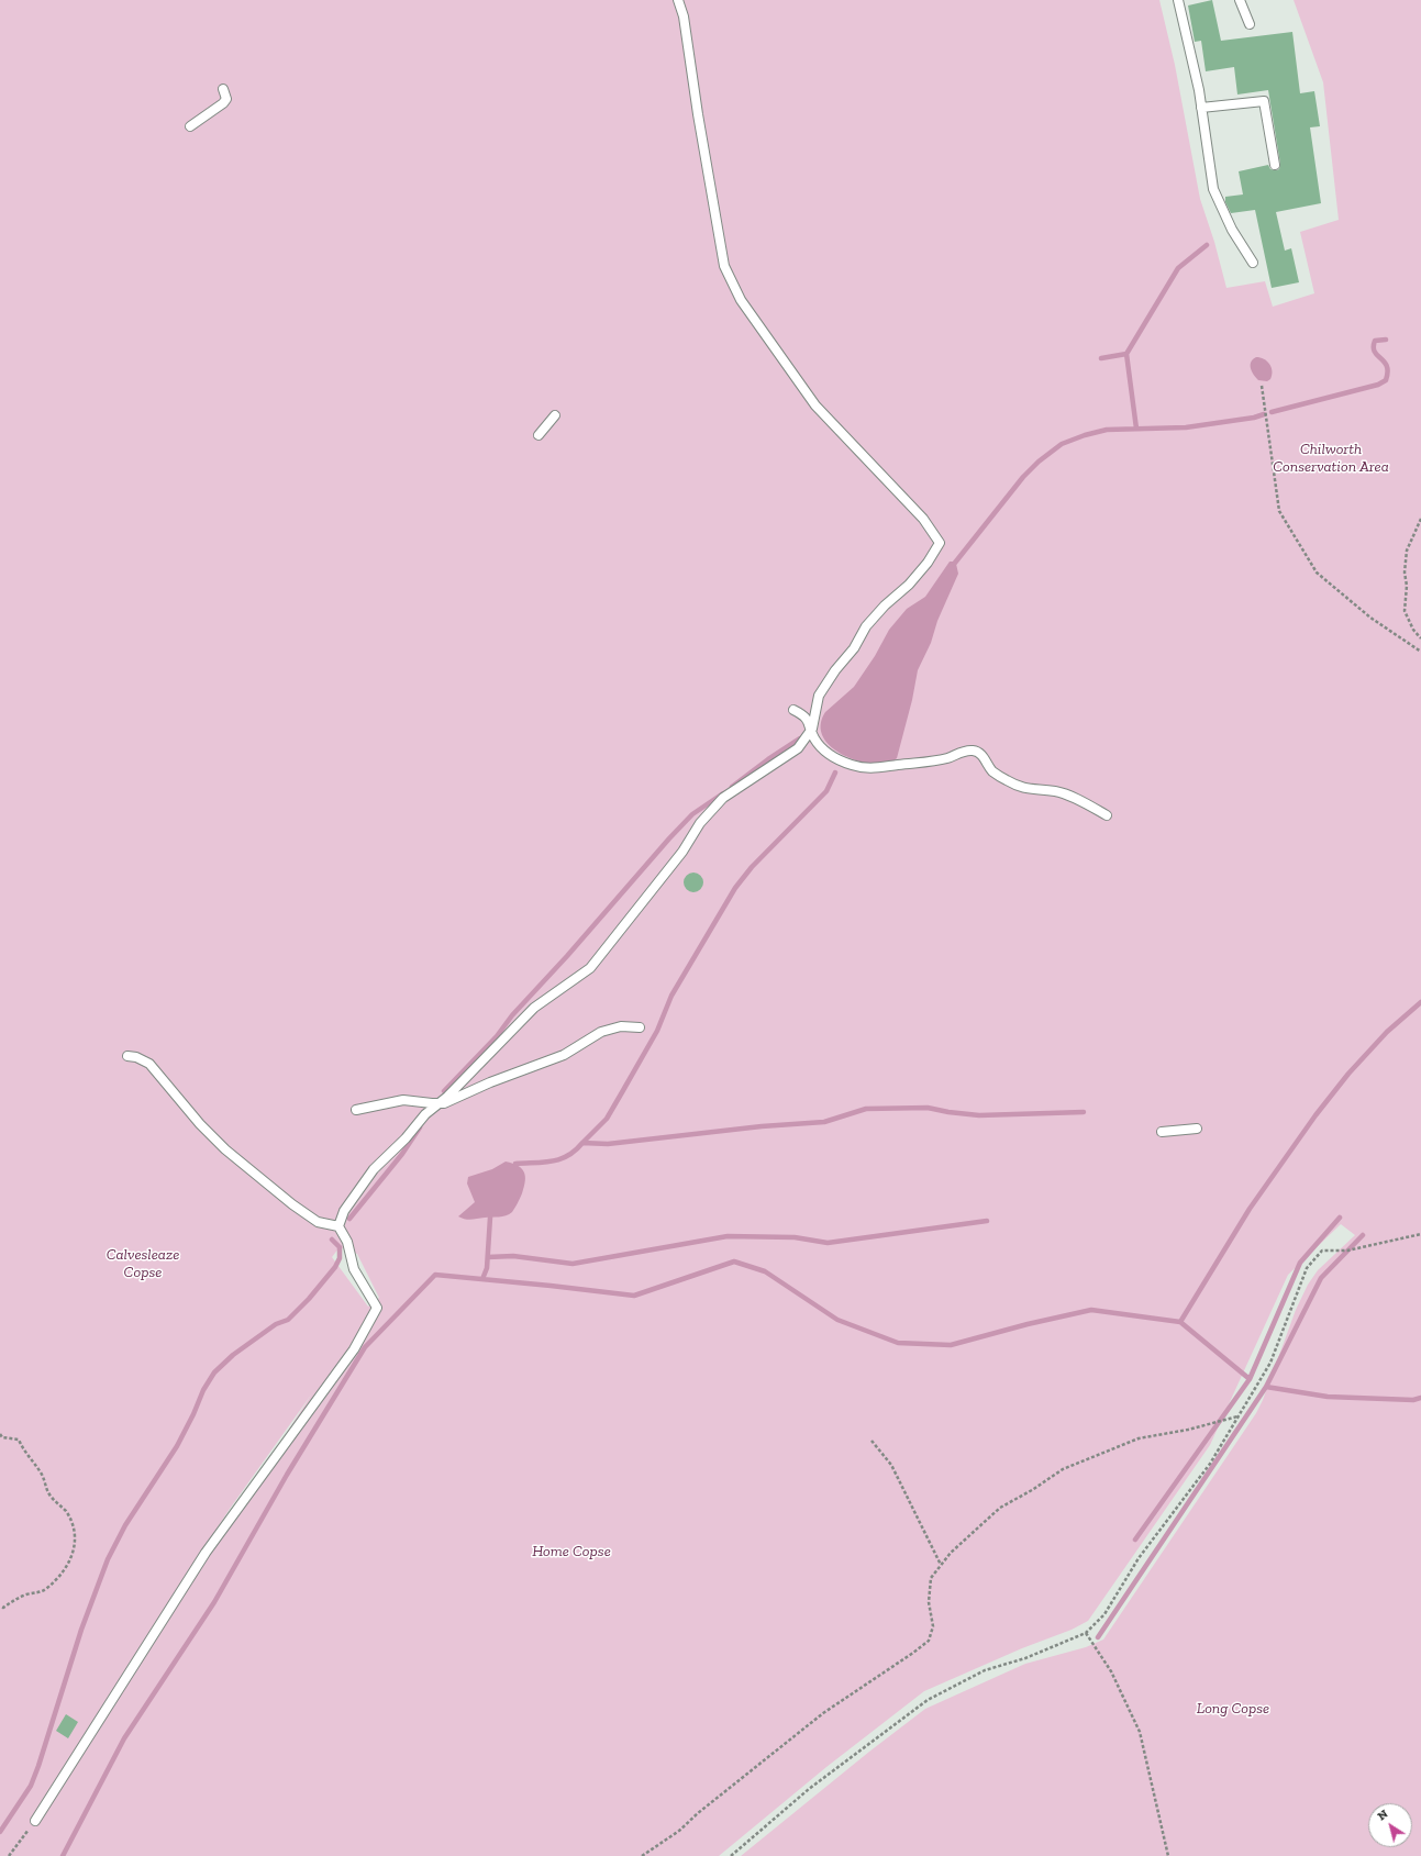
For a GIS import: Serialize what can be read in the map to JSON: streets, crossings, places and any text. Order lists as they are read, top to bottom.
{
  "parks": [
    "Chilworth Conservation Area",
    "Calvesleaze Copse",
    "Home Copse",
    "Long Copse"
  ],
  "north": "top left"
}
